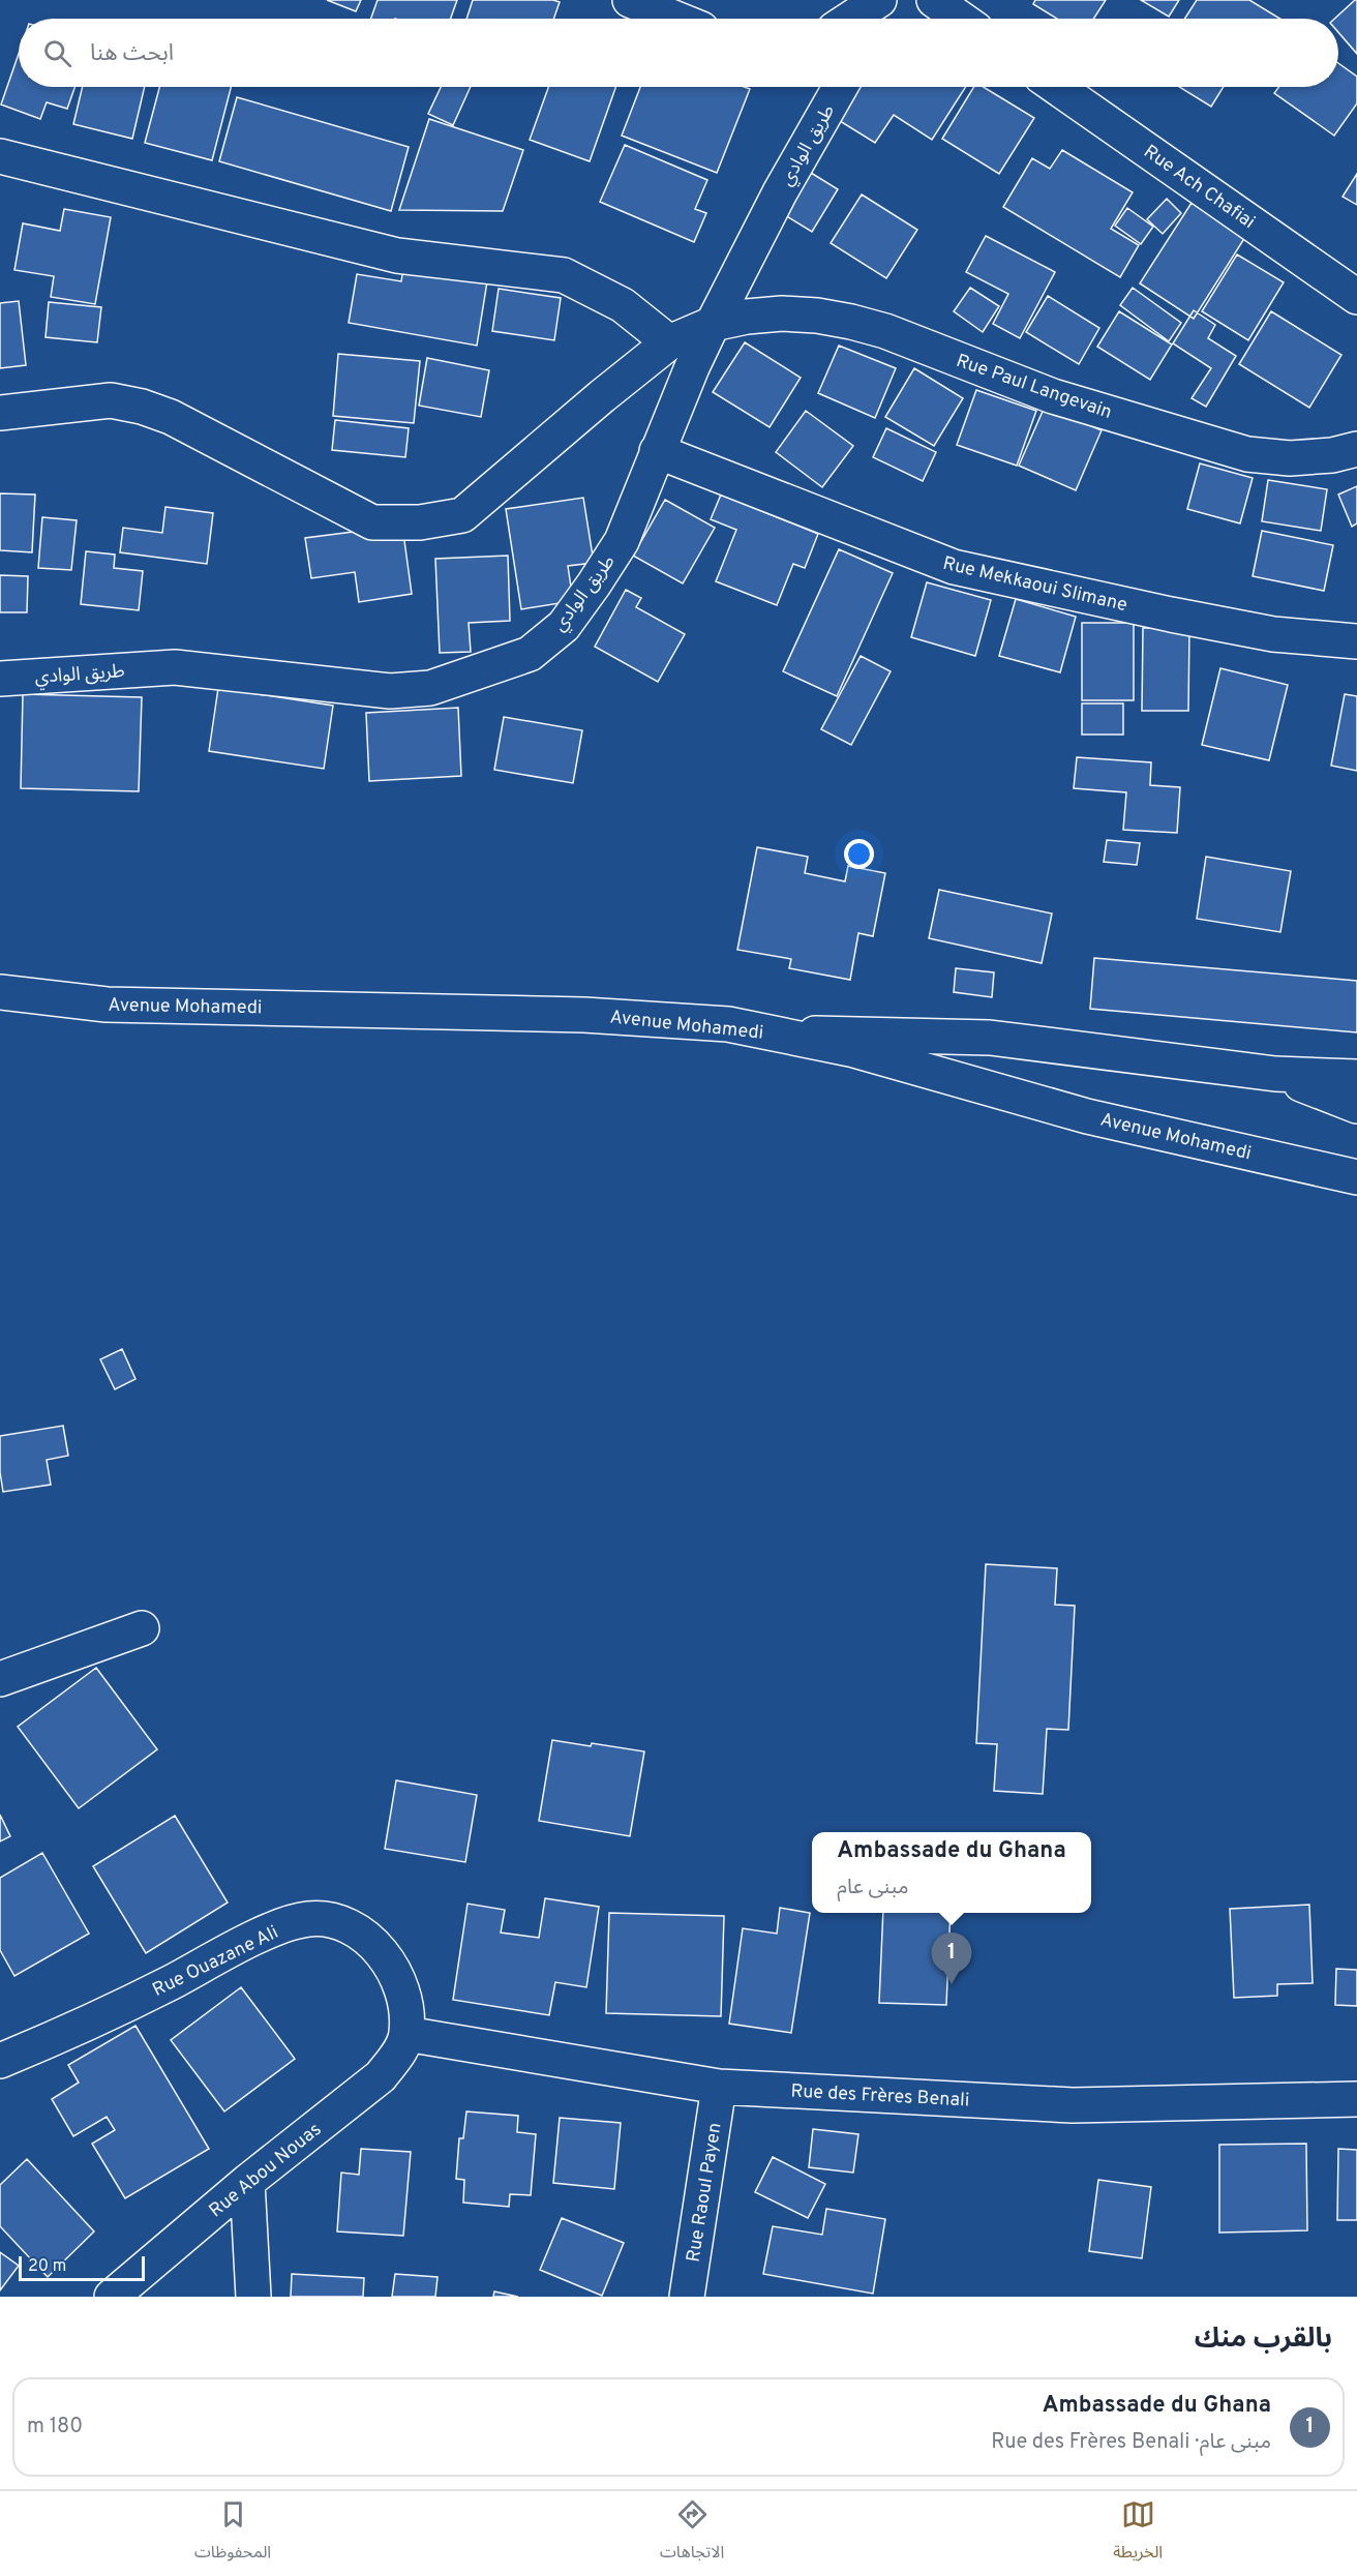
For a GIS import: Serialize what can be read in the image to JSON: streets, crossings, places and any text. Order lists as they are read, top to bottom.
{
  "streets": {
    "street": [
      "طريق الوادي",
      "Rue Ach Chafiai",
      "Rue Paul Langevain",
      "Rue Mekkaoui Slimane",
      "Avenue Mohamedi",
      "Rue Ouazane Ali",
      "Rue des Frères Benali",
      "Rue Abou Nouas",
      "Rue Raoul Payen"
    ]
  },
  "crossings": [
    ["طريق الوادي", "Rue Paul Langevain"],
    ["طريق الوادي", "Rue Mekkaoui Slimane"],
    ["Rue Ouazane Ali", "Rue des Frères Benali"],
    ["Rue Ouazane Ali", "Rue Abou Nouas"],
    ["Rue des Frères Benali", "Rue Abou Nouas"],
    ["Rue des Frères Benali", "Rue Raoul Payen"]
  ],
  "scale_bar": "20 m",
  "page": {
    "search": "ابحث هنا",
    "popup": ["Ambassade du Ghana", "مبنى عام"],
    "pins": "1",
    "scale": "20 m",
    "heading": "بالقرب منك",
    "list": [
      {
        "mark": "1",
        "name": "Ambassade du Ghana",
        "note": "مبنى عام · Rue des Frères Benali",
        "value": "180 m"
      }
    ],
    "nav": ["الخريطة", "الاتجاهات", "المحفوظات"]
  }
}
